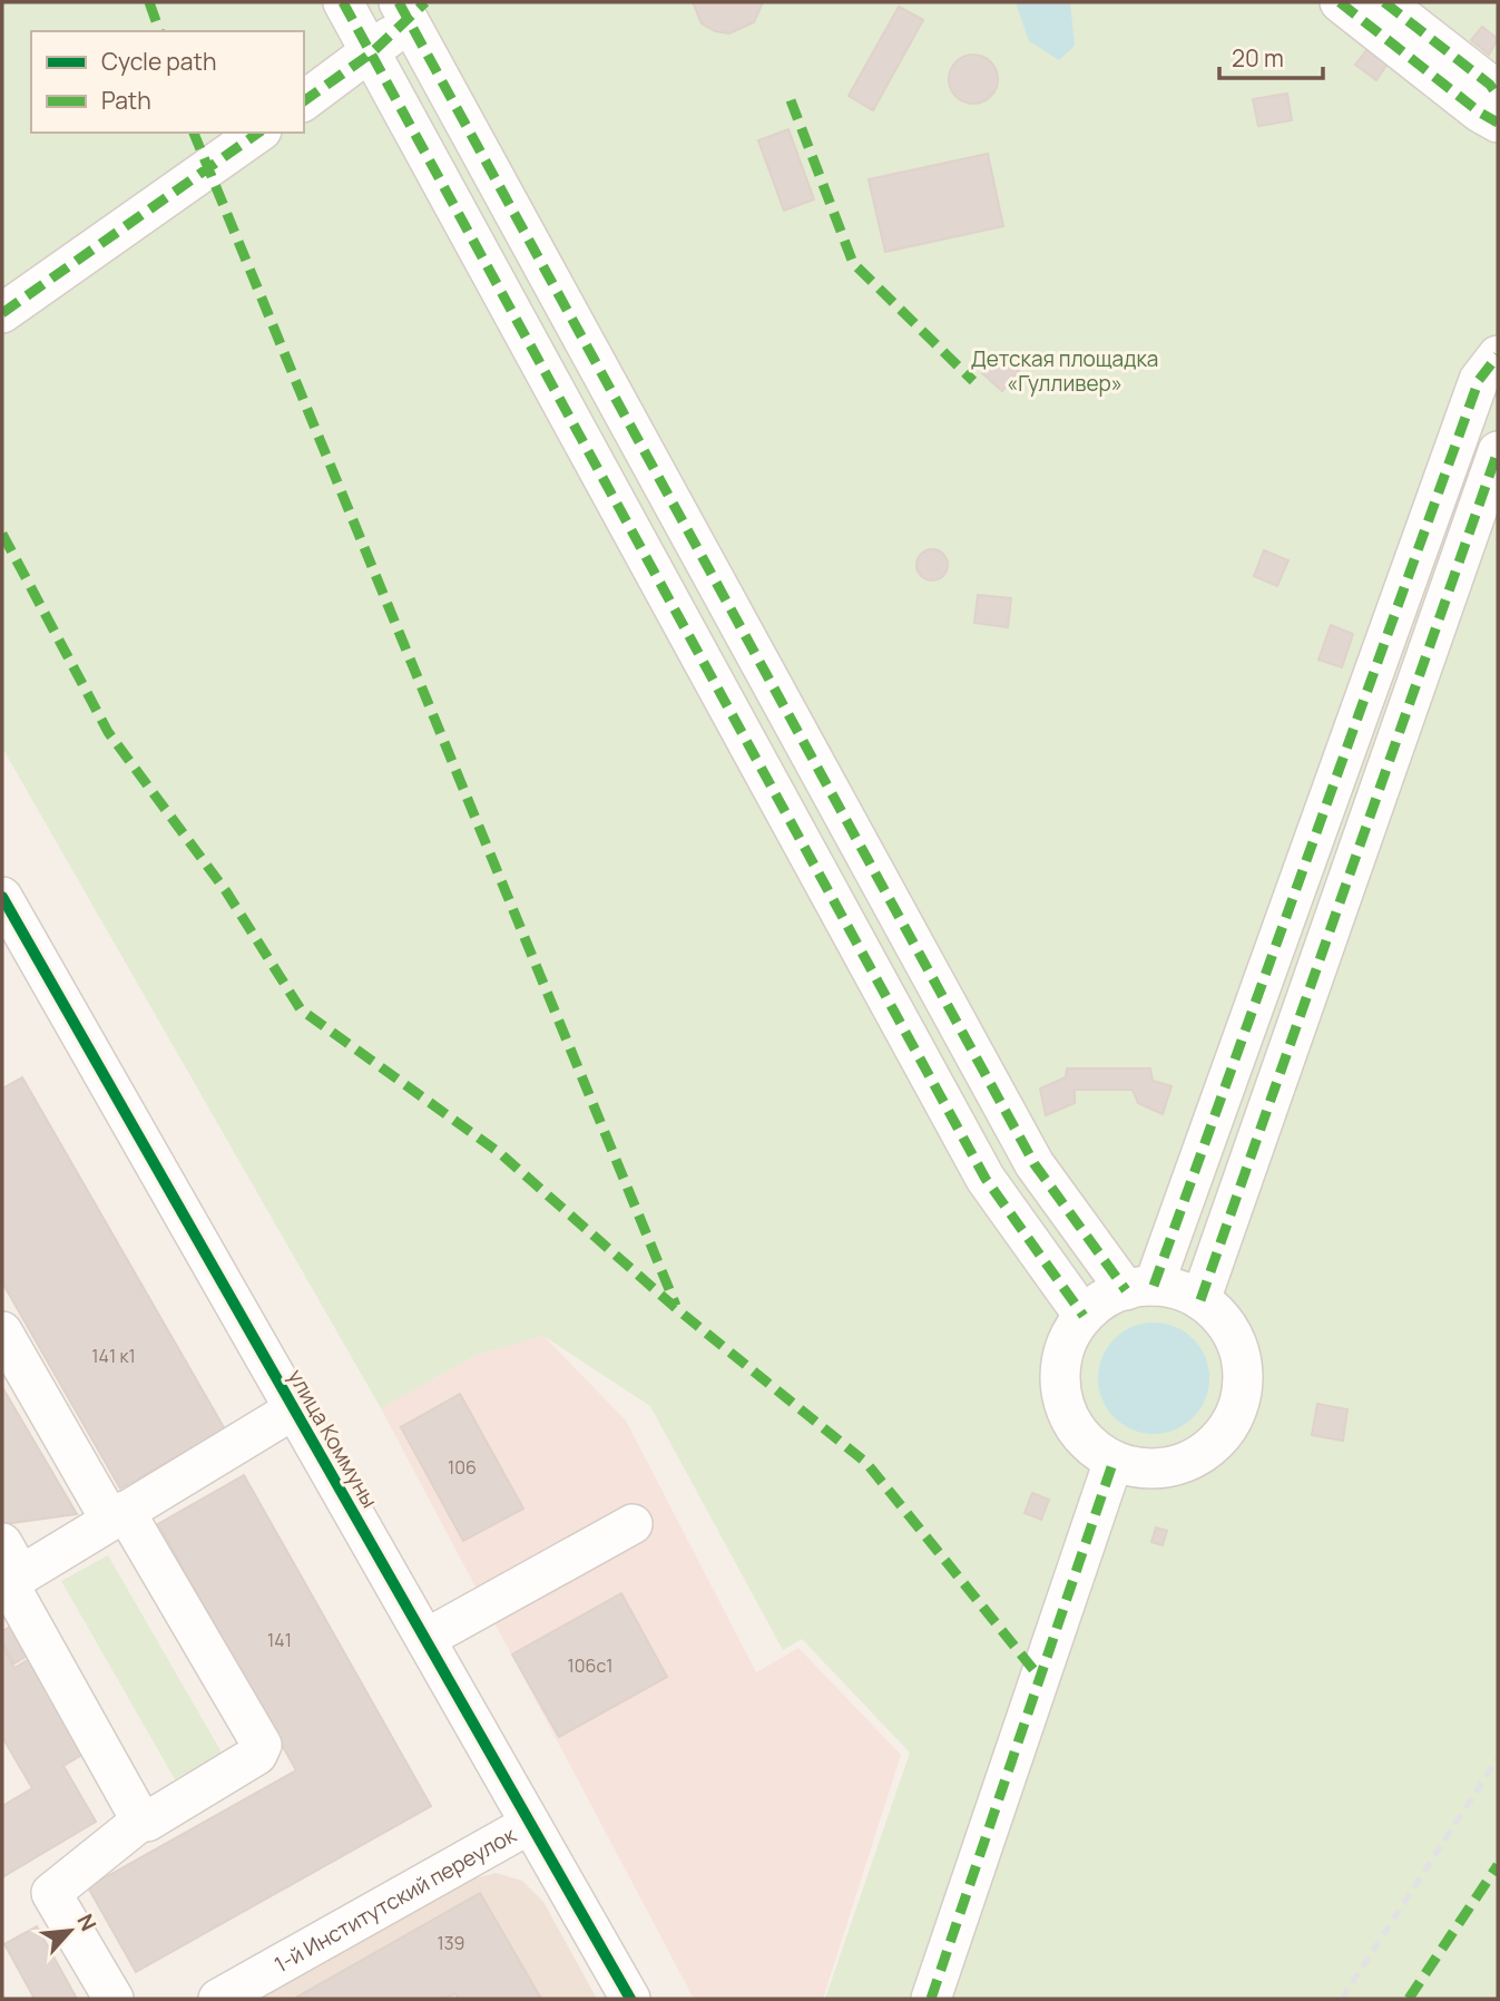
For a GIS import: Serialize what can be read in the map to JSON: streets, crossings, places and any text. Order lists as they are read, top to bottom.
{
  "streets": {
    "street": ["улица Коммуны", "1-й Институтский переулок"]
  },
  "crossings": [
    ["улица Коммуны", "1-й Институтский переулок"]
  ],
  "parks": ["Детская площадка «Гулливер»"],
  "house_numbers": [
    "141 к1",
    "106",
    "141",
    "106с1",
    "139"
  ],
  "legend": ["Cycle path", "Path"],
  "scale_bar": "20 m",
  "north": "top right"
}
